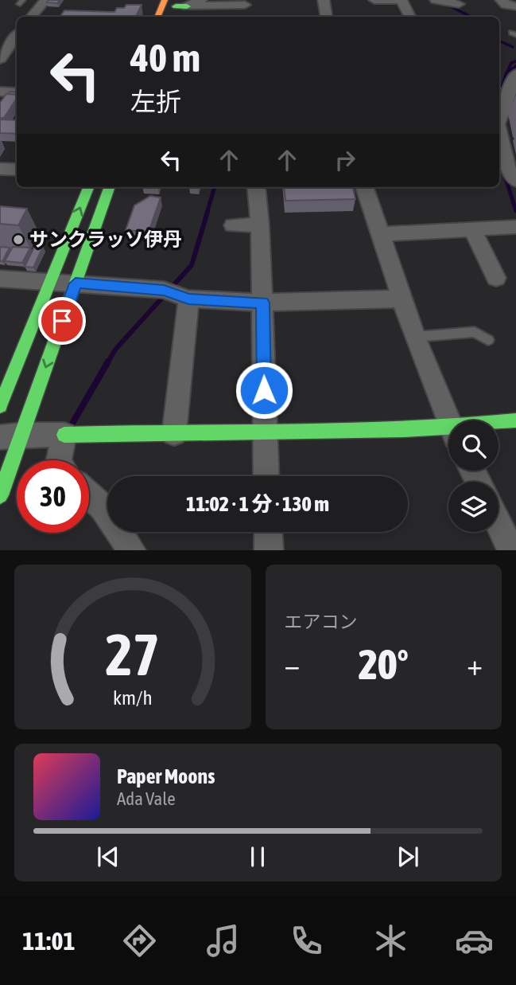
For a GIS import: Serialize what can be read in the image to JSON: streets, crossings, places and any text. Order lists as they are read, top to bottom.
{
  "places": ["サンクラッソ伊丹"],
  "page": {
    "turn": ["40 m", "左折"],
    "limit": "30",
    "trip": "11:02 · 1 分 · 130 m",
    "tile": "エアコン",
    "heat": ["−", "20°", "+"],
    "song": ["Paper Moons", "Ada Vale"],
    "tabs": "11:01",
    "gauge": ["27", "km/h"]
  }
}
